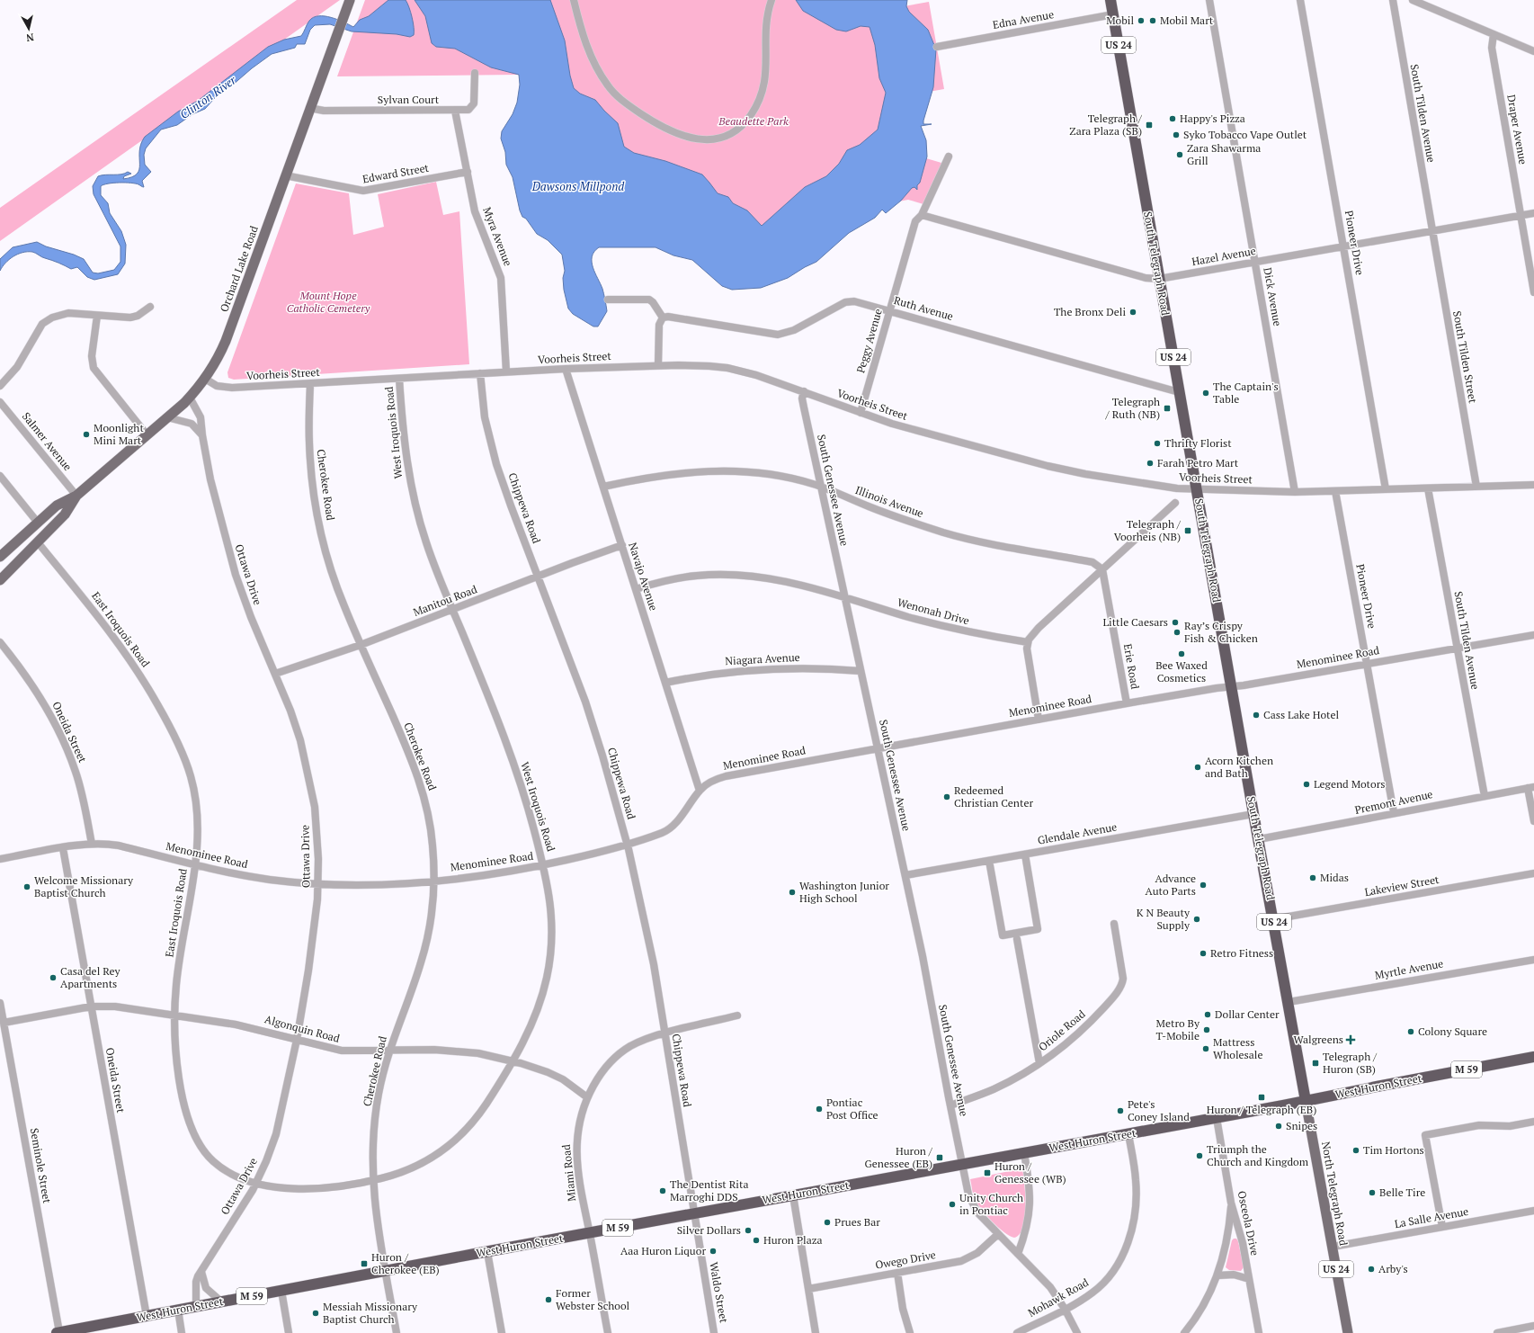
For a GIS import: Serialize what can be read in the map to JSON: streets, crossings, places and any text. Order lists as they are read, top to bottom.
{
  "streets": {
    "highway": [
      "US 24",
      "South Telegraph Road",
      "M 59",
      "West Huron Street"
    ],
    "main road": ["Orchard Lake Road", "North Telegraph Road"],
    "street": [
      "Edna Avenue",
      "Sylvan Court",
      "South Tilden Avenue",
      "Draper Avenue",
      "Edward Street",
      "Myra Avenue",
      "Pioneer Drive",
      "Hazel Avenue",
      "Dick Avenue",
      "Ruth Avenue",
      "Peggy Avenue",
      "South Tilden Street",
      "Voorheis Street",
      "West Iroquois Road",
      "Salmer Avenue",
      "Cherokee Road",
      "South Genessee Avenue",
      "Illinois Avenue",
      "Chippewa Road",
      "Ottawa Drive",
      "Navajo Avenue",
      "Manitou Road",
      "Wenonah Drive",
      "East Iroquois Road",
      "Menominee Road",
      "Niagara Avenue",
      "Erie Road",
      "Oneida Street",
      "Premont Avenue",
      "Glendale Avenue",
      "Lakeview Street",
      "Myrtle Avenue",
      "Algonquin Road",
      "Oriole Road",
      "Seminole Street",
      "Miami Road",
      "La Salle Avenue",
      "Osceola Drive",
      "Owego Drive",
      "Waldo Street",
      "Mohawk Road"
    ]
  },
  "crossings": [
    ["Edna Avenue", "South Telegraph Road"],
    ["Sylvan Court", "Myra Avenue"],
    ["Sylvan Court", "Orchard Lake Road"],
    ["South Tilden Avenue", "Hazel Avenue"],
    ["South Tilden Avenue", "South Tilden Street"],
    ["South Tilden Avenue", "Voorheis Street"],
    ["South Tilden Avenue", "Menominee Road"],
    ["South Tilden Avenue", "Premont Avenue"],
    ["Draper Avenue", "Hazel Avenue"],
    ["Edward Street", "Myra Avenue"],
    ["Edward Street", "Orchard Lake Road"],
    ["Myra Avenue", "Voorheis Street"],
    ["Pioneer Drive", "Hazel Avenue"],
    ["Pioneer Drive", "Voorheis Street"],
    ["Pioneer Drive", "Menominee Road"],
    ["Pioneer Drive", "Premont Avenue"],
    ["Hazel Avenue", "South Telegraph Road"],
    ["Hazel Avenue", "Dick Avenue"],
    ["Hazel Avenue", "Peggy Avenue"],
    ["Hazel Avenue", "South Tilden Street"],
    ["South Telegraph Road", "Ruth Avenue"],
    ["South Telegraph Road", "Voorheis Street"],
    ["South Telegraph Road", "Menominee Road"],
    ["South Telegraph Road", "Premont Avenue"],
    ["South Telegraph Road", "Glendale Avenue"],
    ["South Telegraph Road", "Lakeview Street"],
    ["South Telegraph Road", "Myrtle Avenue"],
    ["South Telegraph Road", "West Huron Street"],
    ["South Telegraph Road", "North Telegraph Road"],
    ["Orchard Lake Road", "Voorheis Street"],
    ["Orchard Lake Road", "Salmer Avenue"],
    ["Orchard Lake Road", "Ottawa Drive"],
    ["Orchard Lake Road", "East Iroquois Road"],
    ["Dick Avenue", "Voorheis Street"],
    ["Ruth Avenue", "Peggy Avenue"],
    ["Peggy Avenue", "Voorheis Street"],
    ["South Tilden Street", "Voorheis Street"],
    ["Voorheis Street", "West Iroquois Road"],
    ["Voorheis Street", "Cherokee Road"],
    ["Voorheis Street", "South Genessee Avenue"],
    ["Voorheis Street", "Chippewa Road"],
    ["Voorheis Street", "Navajo Avenue"],
    ["West Iroquois Road", "Cherokee Road"],
    ["West Iroquois Road", "Manitou Road"],
    ["West Iroquois Road", "East Iroquois Road"],
    ["West Iroquois Road", "Menominee Road"],
    ["West Iroquois Road", "Algonquin Road"],
    ["Cherokee Road", "Manitou Road"],
    ["Cherokee Road", "East Iroquois Road"],
    ["Cherokee Road", "Menominee Road"],
    ["Cherokee Road", "Algonquin Road"],
    ["Cherokee Road", "West Huron Street"],
    ["South Genessee Avenue", "Illinois Avenue"],
    ["South Genessee Avenue", "Wenonah Drive"],
    ["South Genessee Avenue", "Menominee Road"],
    ["South Genessee Avenue", "Niagara Avenue"],
    ["South Genessee Avenue", "Glendale Avenue"],
    ["South Genessee Avenue", "Oriole Road"],
    ["South Genessee Avenue", "West Huron Street"],
    ["South Genessee Avenue", "Owego Drive"],
    ["South Genessee Avenue", "Mohawk Road"],
    ["Illinois Avenue", "Navajo Avenue"],
    ["Illinois Avenue", "Erie Road"],
    ["Chippewa Road", "Manitou Road"],
    ["Chippewa Road", "Menominee Road"],
    ["Chippewa Road", "West Huron Street"],
    ["Chippewa Road", "Miami Road"],
    ["Chippewa Road", "Waldo Street"],
    ["Ottawa Drive", "Manitou Road"],
    ["Ottawa Drive", "East Iroquois Road"],
    ["Ottawa Drive", "Menominee Road"],
    ["Ottawa Drive", "Algonquin Road"],
    ["Ottawa Drive", "West Huron Street"],
    ["Navajo Avenue", "Manitou Road"],
    ["Navajo Avenue", "Wenonah Drive"],
    ["Navajo Avenue", "Menominee Road"],
    ["Navajo Avenue", "Niagara Avenue"],
    ["East Iroquois Road", "Menominee Road"],
    ["East Iroquois Road", "Algonquin Road"],
    ["Menominee Road", "Erie Road"],
    ["Menominee Road", "Oneida Street"],
    ["Oneida Street", "Algonquin Road"],
    ["Oneida Street", "West Huron Street"],
    ["Algonquin Road", "Seminole Street"],
    ["Algonquin Road", "Miami Road"],
    ["West Huron Street", "Seminole Street"],
    ["West Huron Street", "Miami Road"],
    ["West Huron Street", "North Telegraph Road"],
    ["West Huron Street", "Osceola Drive"],
    ["West Huron Street", "Waldo Street"],
    ["West Huron Street", "Mohawk Road"],
    ["North Telegraph Road", "La Salle Avenue"]
  ],
  "water": ["Clinton River", "Dawsons Millpond"],
  "parks": ["Beaudette Park", "Mount Hope Catholic Cemetery"],
  "places": {
    "other": [
      "Mobil",
      "Mobil Mart",
      "Happy's Pizza",
      "Syko Tobacco Vape Outlet",
      "Zara Shawarma Grill",
      "The Bronx Deli",
      "The Captain's Table",
      "Moonlight Mini Mart",
      "Thrifty Florist",
      "Farah Petro Mart",
      "Little Caesars",
      "Ray’s Crispy Fish & Chicken",
      "Bee Waxed Cosmetics",
      "Cass Lake Hotel",
      "Acorn Kitchen and Bath",
      "Legend Motors",
      "Redeemed Christian Center",
      "Midas",
      "Advance Auto Parts",
      "Welcome Missionary Baptist Church",
      "Washington Junior High School",
      "K N Beauty Supply",
      "Retro Fitness",
      "Casa del Rey Apartments",
      "Dollar Center",
      "Metro By T-Mobile",
      "Colony Square",
      "Mattress Wholesale",
      "Pontiac Post Office",
      "Pete's Coney Island",
      "Snipes",
      "Tim Hortons",
      "Triumph the Church and Kingdom",
      "The Dentist Rita Marroghi DDS",
      "Belle Tire",
      "Unity Church in Pontiac",
      "Prues Bar",
      "Silver Dollars",
      "Huron Plaza",
      "Aaa Huron Liquor",
      "Arby's",
      "Former Webster School",
      "Messiah Missionary Baptist Church"
    ],
    "transit": [
      "Telegraph / Zara Plaza (SB)",
      "Telegraph / Ruth (NB)",
      "Telegraph / Voorheis (NB)",
      "Telegraph / Huron (SB)",
      "Huron / Telegraph (EB)",
      "Huron / Genessee (EB)",
      "Huron / Genessee (WB)",
      "Huron / Cherokee (EB)"
    ],
    "health": ["Walgreens"]
  },
  "north": "bottom"
}
